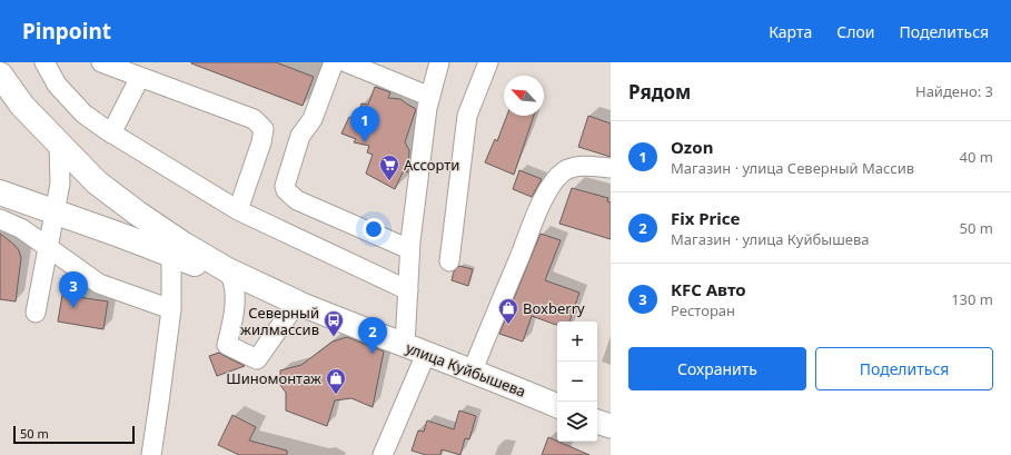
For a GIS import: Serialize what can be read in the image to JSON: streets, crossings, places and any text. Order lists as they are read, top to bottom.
{
  "streets": {
    "main road": ["улица Куйбышева"]
  },
  "places": {
    "supermarket": ["Ассорти"],
    "shop": ["Boxberry", "Шиномонтаж"],
    "bus stop": ["Северный жилмассив"]
  },
  "scale_bar": "50 m",
  "north": "top left",
  "page": {
    "header": "Pinpoint",
    "nav": ["Карта", "Слои", "Поделиться"],
    "heading": ["Рядом", "Найдено: 3"],
    "pins": ["1", "3", "2"],
    "list": [
      {
        "mark": "1",
        "name": "Ozon",
        "note": "Магазин · улица Северный Массив",
        "value": "40 m"
      },
      {
        "mark": "2",
        "name": "Fix Price",
        "note": "Магазин · улица Куйбышева",
        "value": "50 m"
      },
      {
        "mark": "3",
        "name": "KFC Авто",
        "note": "Ресторан",
        "value": "130 m"
      }
    ],
    "map_buttons": ["+", "−"],
    "buttons": ["Сохранить", "Поделиться"],
    "scale": "50 m"
  }
}
